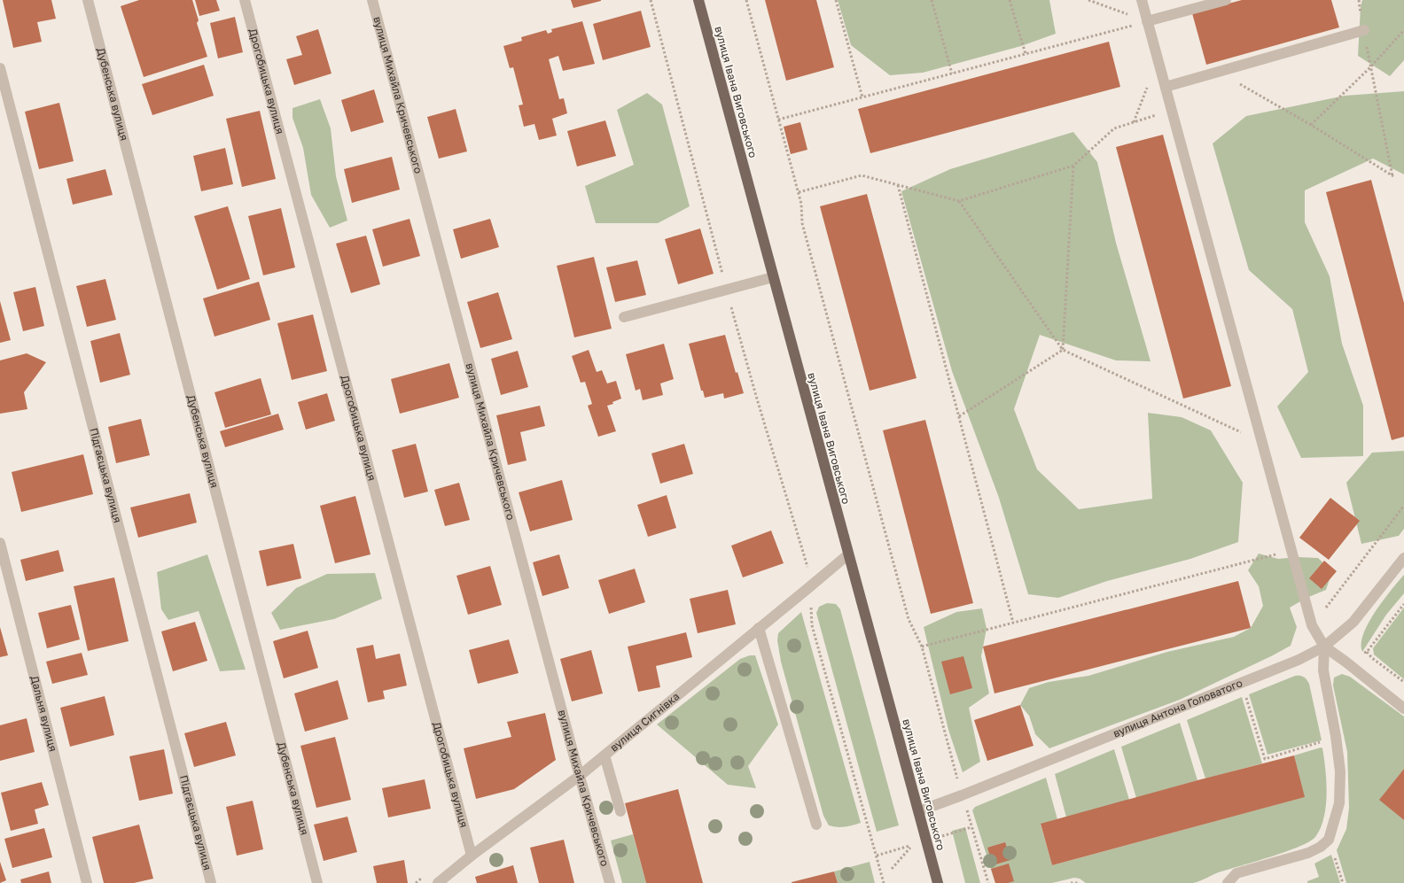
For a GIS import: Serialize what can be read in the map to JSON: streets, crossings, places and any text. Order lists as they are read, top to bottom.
{
  "streets": {
    "main road": ["вулиця Івана Виговського"],
    "street": [
      "Дрогобицька вулиця",
      "Дубенська вулиця",
      "вулиця Михайла Кричевського",
      "Підгаєцька вулиця",
      "вулиця Антона Головатого",
      "Дальня вулиця",
      "вулиця Сигнівка"
    ]
  },
  "crossings": [
    ["Дрогобицька вулиця", "вулиця Сигнівка"],
    ["вулиця Івана Виговського", "вулиця Антона Головатого"],
    ["вулиця Івана Виговського", "вулиця Сигнівка"],
    ["вулиця Михайла Кричевського", "вулиця Сигнівка"]
  ]
}
